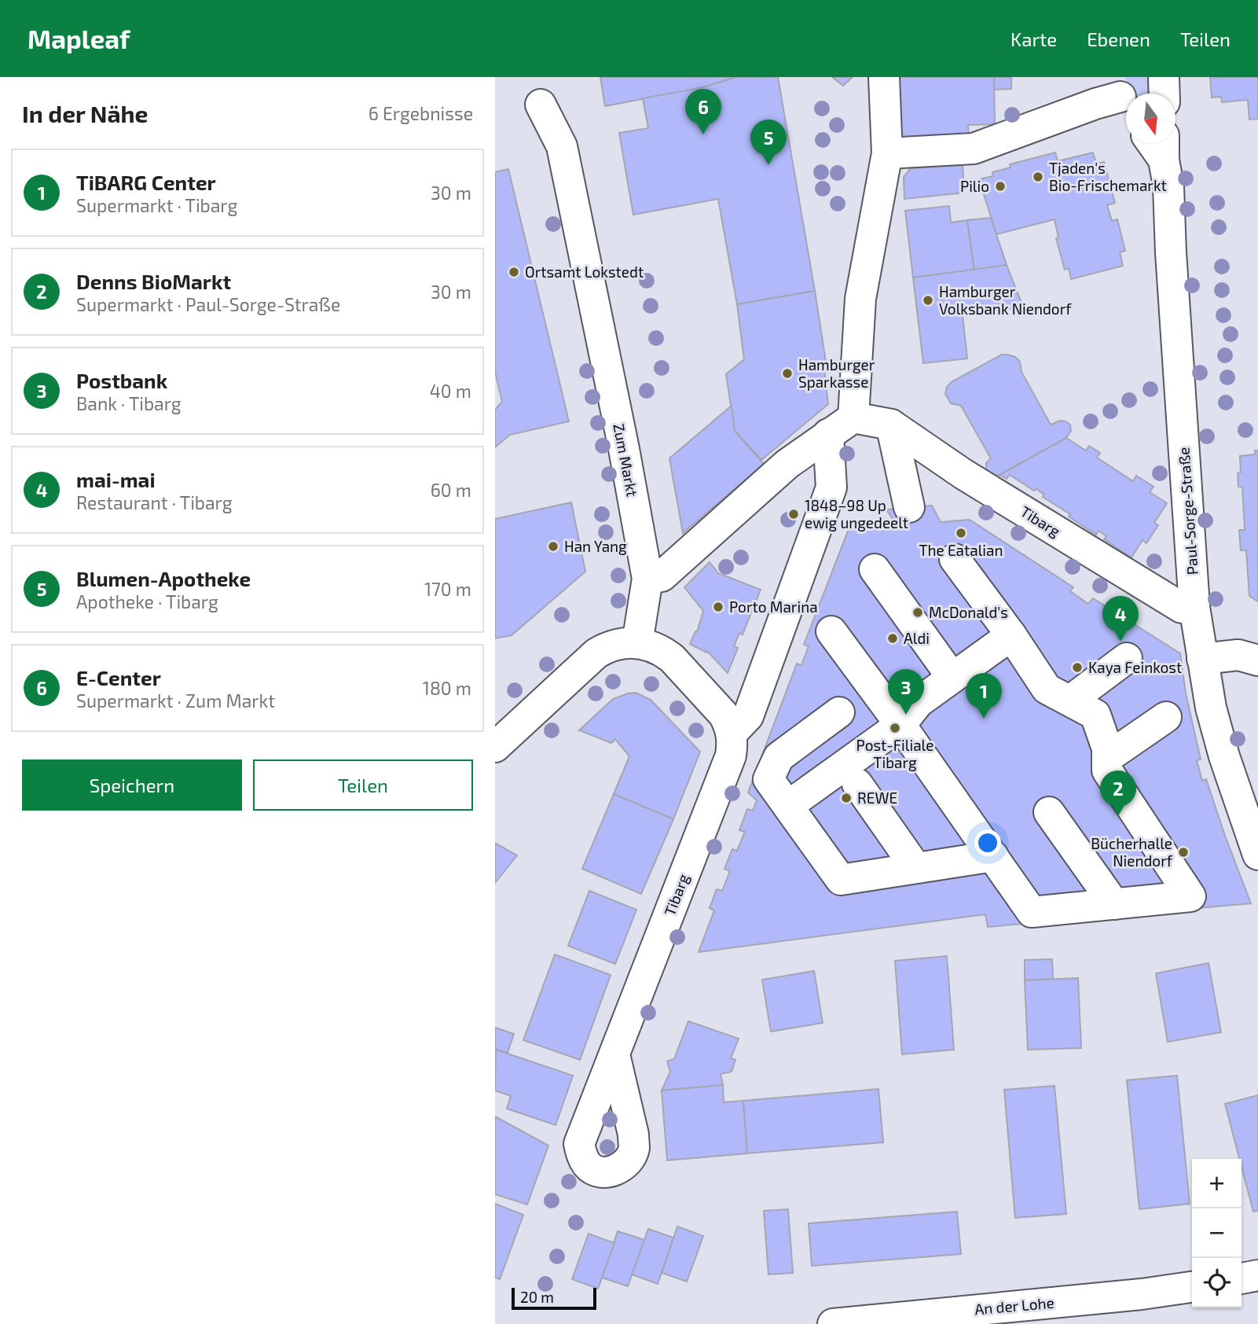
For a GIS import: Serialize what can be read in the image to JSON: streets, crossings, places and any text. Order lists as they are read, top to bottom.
{
  "streets": {
    "street": [
      "Zum Markt",
      "Paul-Sorge-Straße",
      "Tibarg",
      "An der Lohe"
    ]
  },
  "crossings": [
    ["Paul-Sorge-Straße", "Tibarg"]
  ],
  "places": [
    "Tjaden's Bio-Frischemarkt",
    "Pilio",
    "Ortsamt Lokstedt",
    "Hamburger Volksbank Niendorf",
    "Hamburger Sparkasse",
    "1848–98 Up ewig ungedeelt",
    "The Eatalian",
    "Han Yang",
    "Porto Marina",
    "McDonald's",
    "Aldi",
    "Kaya Feinkost",
    "Post-Filiale Tibarg",
    "REWE",
    "Bücherhalle Niendorf"
  ],
  "scale_bar": "20 m",
  "north": "bottom",
  "page": {
    "header": "Mapleaf",
    "nav": ["Karte", "Ebenen", "Teilen"],
    "heading": ["In der Nähe", "6 Ergebnisse"],
    "pins": [
      "6",
      "5",
      "4",
      "3",
      "1",
      "2"
    ],
    "list": [
      {
        "mark": "1",
        "name": "TiBARG Center",
        "note": "Supermarkt · Tibarg",
        "value": "30 m"
      },
      {
        "mark": "2",
        "name": "Denns BioMarkt",
        "note": "Supermarkt · Paul-Sorge-Straße",
        "value": "30 m"
      },
      {
        "mark": "3",
        "name": "Postbank",
        "note": "Bank · Tibarg",
        "value": "40 m"
      },
      {
        "mark": "4",
        "name": "mai-mai",
        "note": "Restaurant · Tibarg",
        "value": "60 m"
      },
      {
        "mark": "5",
        "name": "Blumen-Apotheke",
        "note": "Apotheke · Tibarg",
        "value": "170 m"
      },
      {
        "mark": "6",
        "name": "E-Center",
        "note": "Supermarkt · Zum Markt",
        "value": "180 m"
      }
    ],
    "buttons": ["Speichern", "Teilen"],
    "map_buttons": ["+", "−"],
    "scale": "20 m"
  }
}
